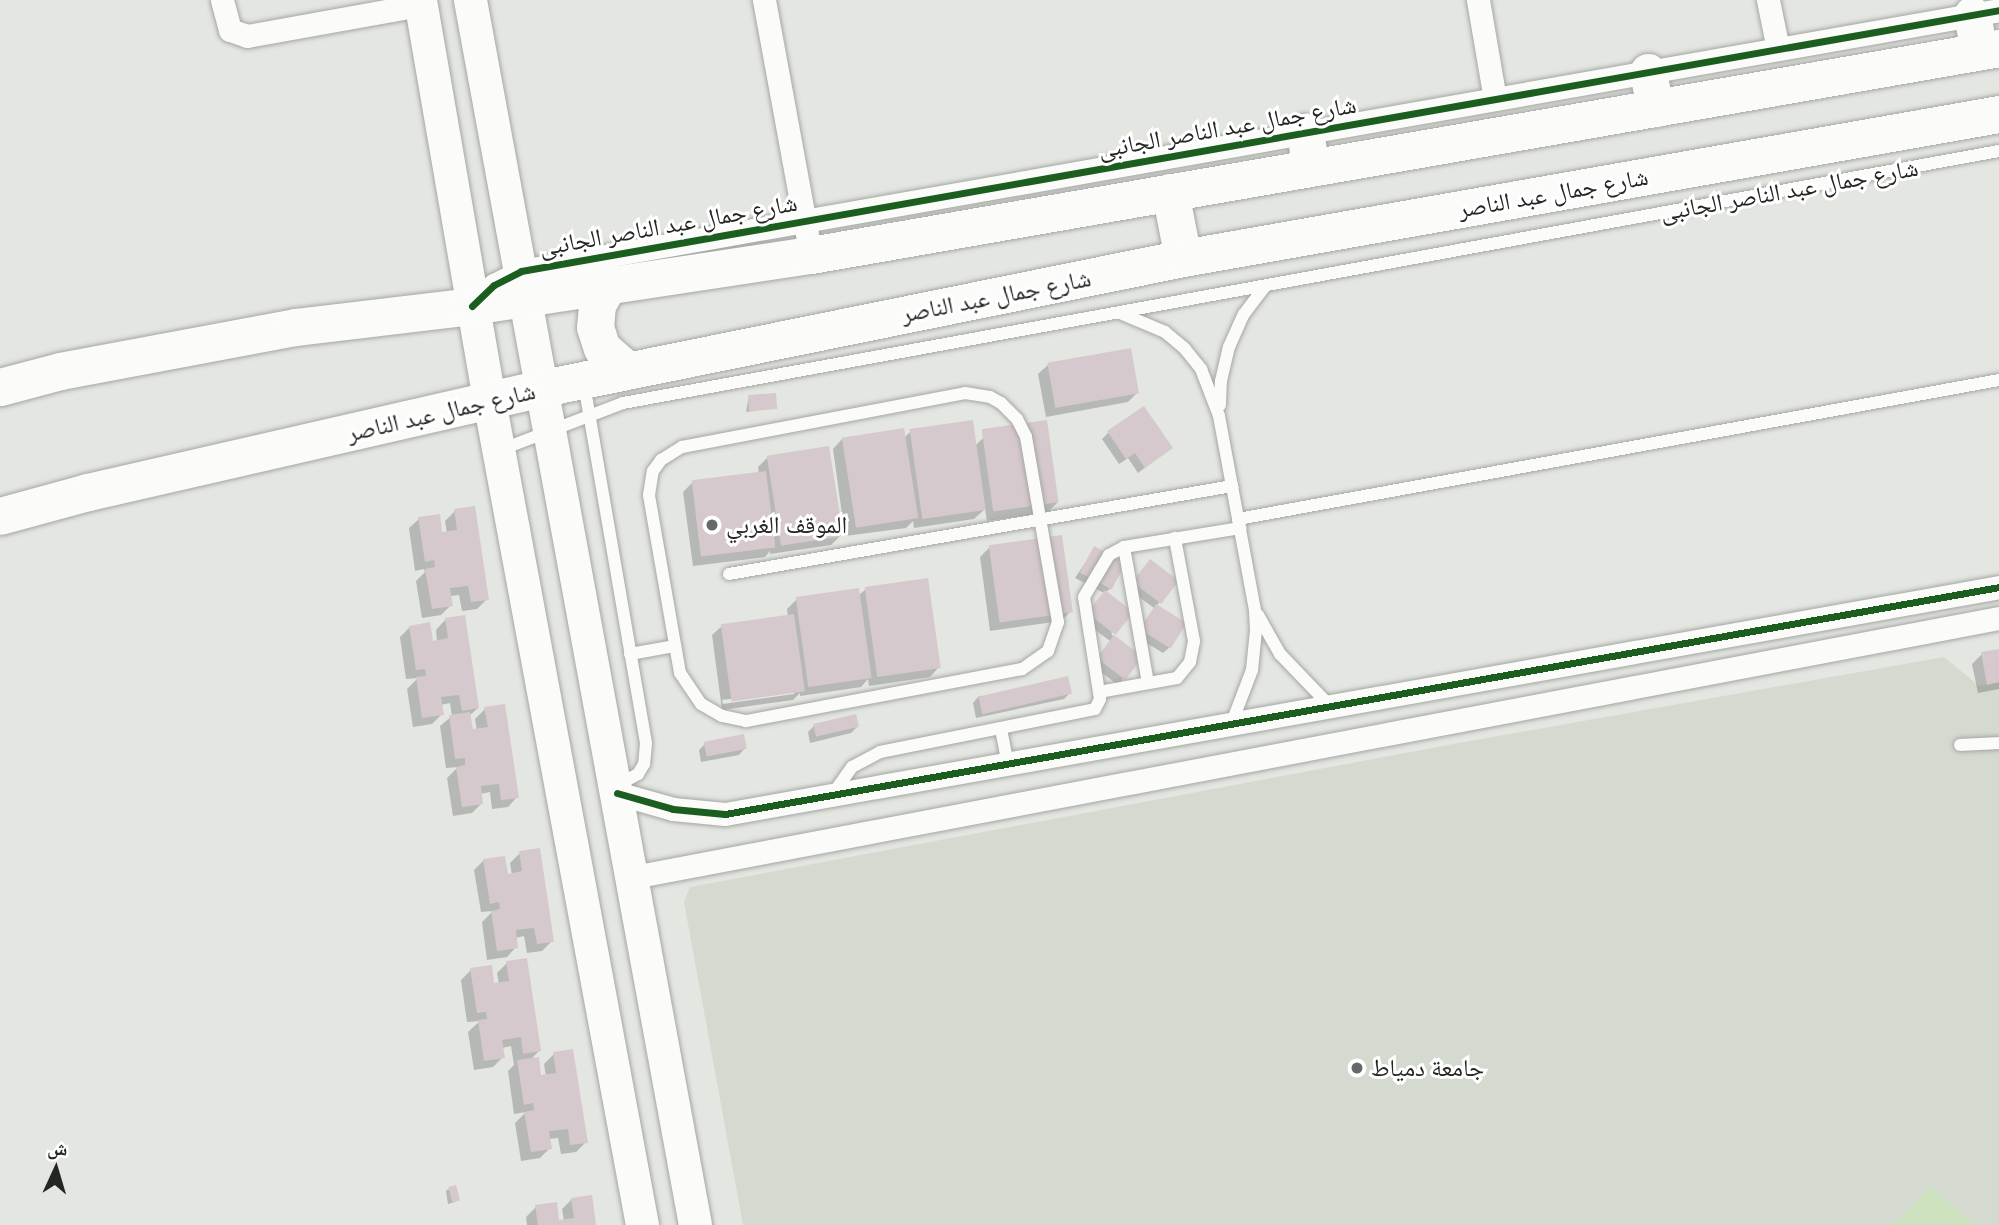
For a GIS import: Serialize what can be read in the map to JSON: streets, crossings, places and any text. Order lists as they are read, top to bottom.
{
  "streets": {
    "main road": ["شارع جمال عبد الناصر"],
    "street": ["شارع جمال عبد الناصر الجانبى"]
  },
  "places": ["الموقف الغربي", "جامعة دمياط"],
  "north": "top"
}
